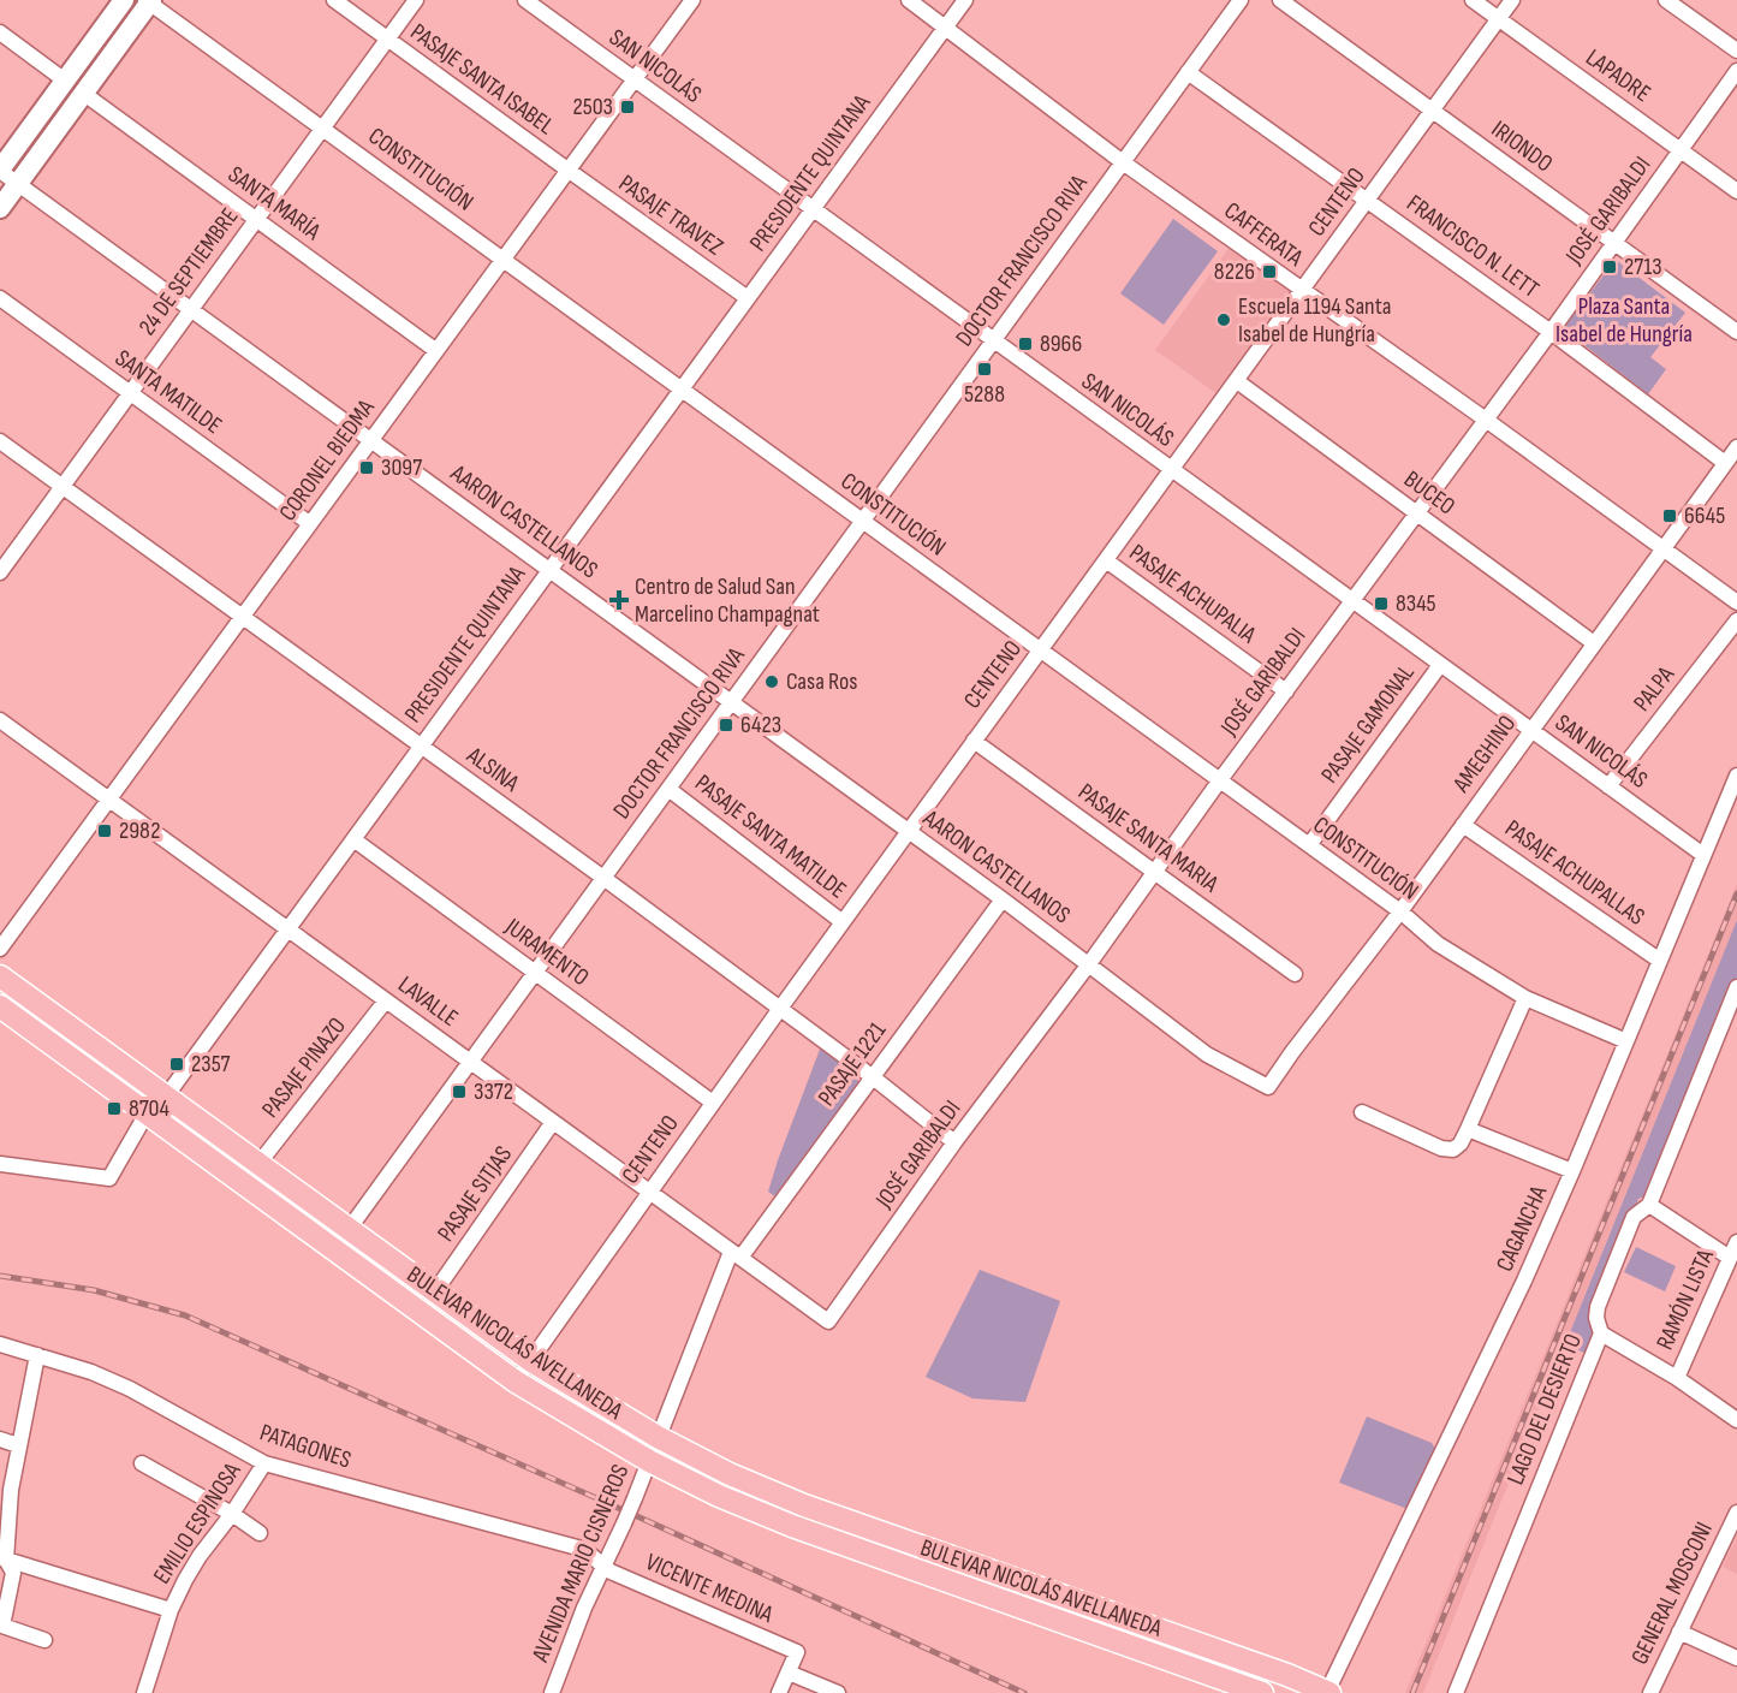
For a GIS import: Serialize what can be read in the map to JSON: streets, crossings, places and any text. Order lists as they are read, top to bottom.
{
  "streets": {
    "main road": ["BULEVAR NICOLÁS AVELLANEDA"],
    "street": [
      "SAN NICOLÁS",
      "LAPADRE",
      "PASAJE SANTA ISABEL",
      "IRIONDO",
      "CONSTITUCIÓN",
      "PRESIDENTE QUINTANA",
      "CENTENO",
      "SANTA MARÍA",
      "JOSÉ GARIBALDI",
      "PASAJE TRAVEZ",
      "CAFFERATA",
      "FRANCISCO N. LETT",
      "DOCTOR FRANCISCO RIVA",
      "24 DE SEPTIEMBRE",
      "SANTA MATILDE",
      "CORONEL BIEDMA",
      "BUCEO",
      "AARON CASTELLANOS",
      "PASAJE ACHUPALIA",
      "PALPA",
      "PASAJE GAMONAL",
      "AMEGHINO",
      "ALSINA",
      "PASAJE SANTA MATILDE",
      "PASAJE SANTA MARIA",
      "PASAJE ACHUPALLAS",
      "JURAMENTO",
      "LAVALLE",
      "PASAJE 1221",
      "PASAJE PINAZO",
      "PASAJE SITJAS",
      "CAGANCHA",
      "RAMÓN LISTA",
      "LAGO DEL DESIERTO",
      "PATAGONES",
      "EMILIO ESPINOSA",
      "AVENIDA MARIO CISNEROS",
      "VICENTE MEDINA",
      "GENERAL MOSCONI"
    ]
  },
  "crossings": [
    ["SAN NICOLÁS", "PRESIDENTE QUINTANA"],
    ["SAN NICOLÁS", "CENTENO"],
    ["SAN NICOLÁS", "JOSÉ GARIBALDI"],
    ["SAN NICOLÁS", "DOCTOR FRANCISCO RIVA"],
    ["SAN NICOLÁS", "CORONEL BIEDMA"],
    ["SAN NICOLÁS", "PALPA"],
    ["SAN NICOLÁS", "PASAJE GAMONAL"],
    ["SAN NICOLÁS", "AMEGHINO"],
    ["SAN NICOLÁS", "CAGANCHA"],
    ["LAPADRE", "CENTENO"],
    ["LAPADRE", "JOSÉ GARIBALDI"],
    ["PASAJE SANTA ISABEL", "PASAJE TRAVEZ"],
    ["PASAJE SANTA ISABEL", "24 DE SEPTIEMBRE"],
    ["PASAJE SANTA ISABEL", "CORONEL BIEDMA"],
    ["IRIONDO", "CENTENO"],
    ["IRIONDO", "JOSÉ GARIBALDI"],
    ["CONSTITUCIÓN", "PRESIDENTE QUINTANA"],
    ["CONSTITUCIÓN", "CENTENO"],
    ["CONSTITUCIÓN", "JOSÉ GARIBALDI"],
    ["CONSTITUCIÓN", "DOCTOR FRANCISCO RIVA"],
    ["CONSTITUCIÓN", "24 DE SEPTIEMBRE"],
    ["CONSTITUCIÓN", "CORONEL BIEDMA"],
    ["CONSTITUCIÓN", "PASAJE GAMONAL"],
    ["CONSTITUCIÓN", "AMEGHINO"],
    ["CONSTITUCIÓN", "CAGANCHA"],
    ["PRESIDENTE QUINTANA", "PASAJE TRAVEZ"],
    ["PRESIDENTE QUINTANA", "CAFFERATA"],
    ["PRESIDENTE QUINTANA", "AARON CASTELLANOS"],
    ["PRESIDENTE QUINTANA", "ALSINA"],
    ["PRESIDENTE QUINTANA", "JURAMENTO"],
    ["PRESIDENTE QUINTANA", "LAVALLE"],
    ["PRESIDENTE QUINTANA", "BULEVAR NICOLÁS AVELLANEDA"],
    ["CENTENO", "CAFFERATA"],
    ["CENTENO", "FRANCISCO N. LETT"],
    ["CENTENO", "BUCEO"],
    ["CENTENO", "AARON CASTELLANOS"],
    ["CENTENO", "PASAJE ACHUPALIA"],
    ["CENTENO", "ALSINA"],
    ["CENTENO", "PASAJE SANTA MATILDE"],
    ["CENTENO", "PASAJE SANTA MARIA"],
    ["CENTENO", "JURAMENTO"],
    ["CENTENO", "LAVALLE"],
    ["CENTENO", "BULEVAR NICOLÁS AVELLANEDA"],
    ["SANTA MARÍA", "24 DE SEPTIEMBRE"],
    ["SANTA MARÍA", "CORONEL BIEDMA"],
    ["JOSÉ GARIBALDI", "CAFFERATA"],
    ["JOSÉ GARIBALDI", "FRANCISCO N. LETT"],
    ["JOSÉ GARIBALDI", "BUCEO"],
    ["JOSÉ GARIBALDI", "AARON CASTELLANOS"],
    ["JOSÉ GARIBALDI", "PASAJE ACHUPALIA"],
    ["JOSÉ GARIBALDI", "ALSINA"],
    ["JOSÉ GARIBALDI", "PASAJE SANTA MARIA"],
    ["JOSÉ GARIBALDI", "LAVALLE"],
    ["PASAJE TRAVEZ", "CORONEL BIEDMA"],
    ["CAFFERATA", "DOCTOR FRANCISCO RIVA"],
    ["CAFFERATA", "AMEGHINO"],
    ["FRANCISCO N. LETT", "DOCTOR FRANCISCO RIVA"],
    ["FRANCISCO N. LETT", "AMEGHINO"],
    ["DOCTOR FRANCISCO RIVA", "AARON CASTELLANOS"],
    ["DOCTOR FRANCISCO RIVA", "ALSINA"],
    ["DOCTOR FRANCISCO RIVA", "PASAJE SANTA MATILDE"],
    ["DOCTOR FRANCISCO RIVA", "JURAMENTO"],
    ["DOCTOR FRANCISCO RIVA", "LAVALLE"],
    ["DOCTOR FRANCISCO RIVA", "BULEVAR NICOLÁS AVELLANEDA"],
    ["24 DE SEPTIEMBRE", "SANTA MATILDE"],
    ["24 DE SEPTIEMBRE", "AARON CASTELLANOS"],
    ["24 DE SEPTIEMBRE", "ALSINA"],
    ["SANTA MATILDE", "CORONEL BIEDMA"],
    ["CORONEL BIEDMA", "AARON CASTELLANOS"],
    ["CORONEL BIEDMA", "ALSINA"],
    ["CORONEL BIEDMA", "LAVALLE"],
    ["BUCEO", "AMEGHINO"],
    ["AARON CASTELLANOS", "AMEGHINO"],
    ["AARON CASTELLANOS", "PASAJE 1221"],
    ["AMEGHINO", "PASAJE ACHUPALLAS"],
    ["ALSINA", "PASAJE 1221"],
    ["PASAJE ACHUPALLAS", "CAGANCHA"],
    ["LAVALLE", "PASAJE 1221"],
    ["LAVALLE", "PASAJE PINAZO"],
    ["LAVALLE", "PASAJE SITJAS"],
    ["LAVALLE", "AVENIDA MARIO CISNEROS"],
    ["PASAJE 1221", "AVENIDA MARIO CISNEROS"],
    ["PASAJE PINAZO", "BULEVAR NICOLÁS AVELLANEDA"],
    ["PASAJE SITJAS", "BULEVAR NICOLÁS AVELLANEDA"],
    ["CAGANCHA", "BULEVAR NICOLÁS AVELLANEDA"],
    ["BULEVAR NICOLÁS AVELLANEDA", "AVENIDA MARIO CISNEROS"],
    ["PATAGONES", "EMILIO ESPINOSA"],
    ["PATAGONES", "AVENIDA MARIO CISNEROS"],
    ["PATAGONES", "VICENTE MEDINA"],
    ["AVENIDA MARIO CISNEROS", "VICENTE MEDINA"]
  ],
  "parks": ["Plaza Santa Isabel de Hungría"],
  "places": {
    "transit": [
      "2503",
      "2713",
      "8226",
      "8966",
      "5288",
      "3097",
      "6645",
      "8345",
      "6423",
      "2982",
      "2357",
      "3372",
      "8704"
    ],
    "other": ["Escuela 1194 Santa Isabel de Hungría", "Casa Ros"],
    "health": ["Centro de Salud San Marcelino Champagnat"]
  }
}
